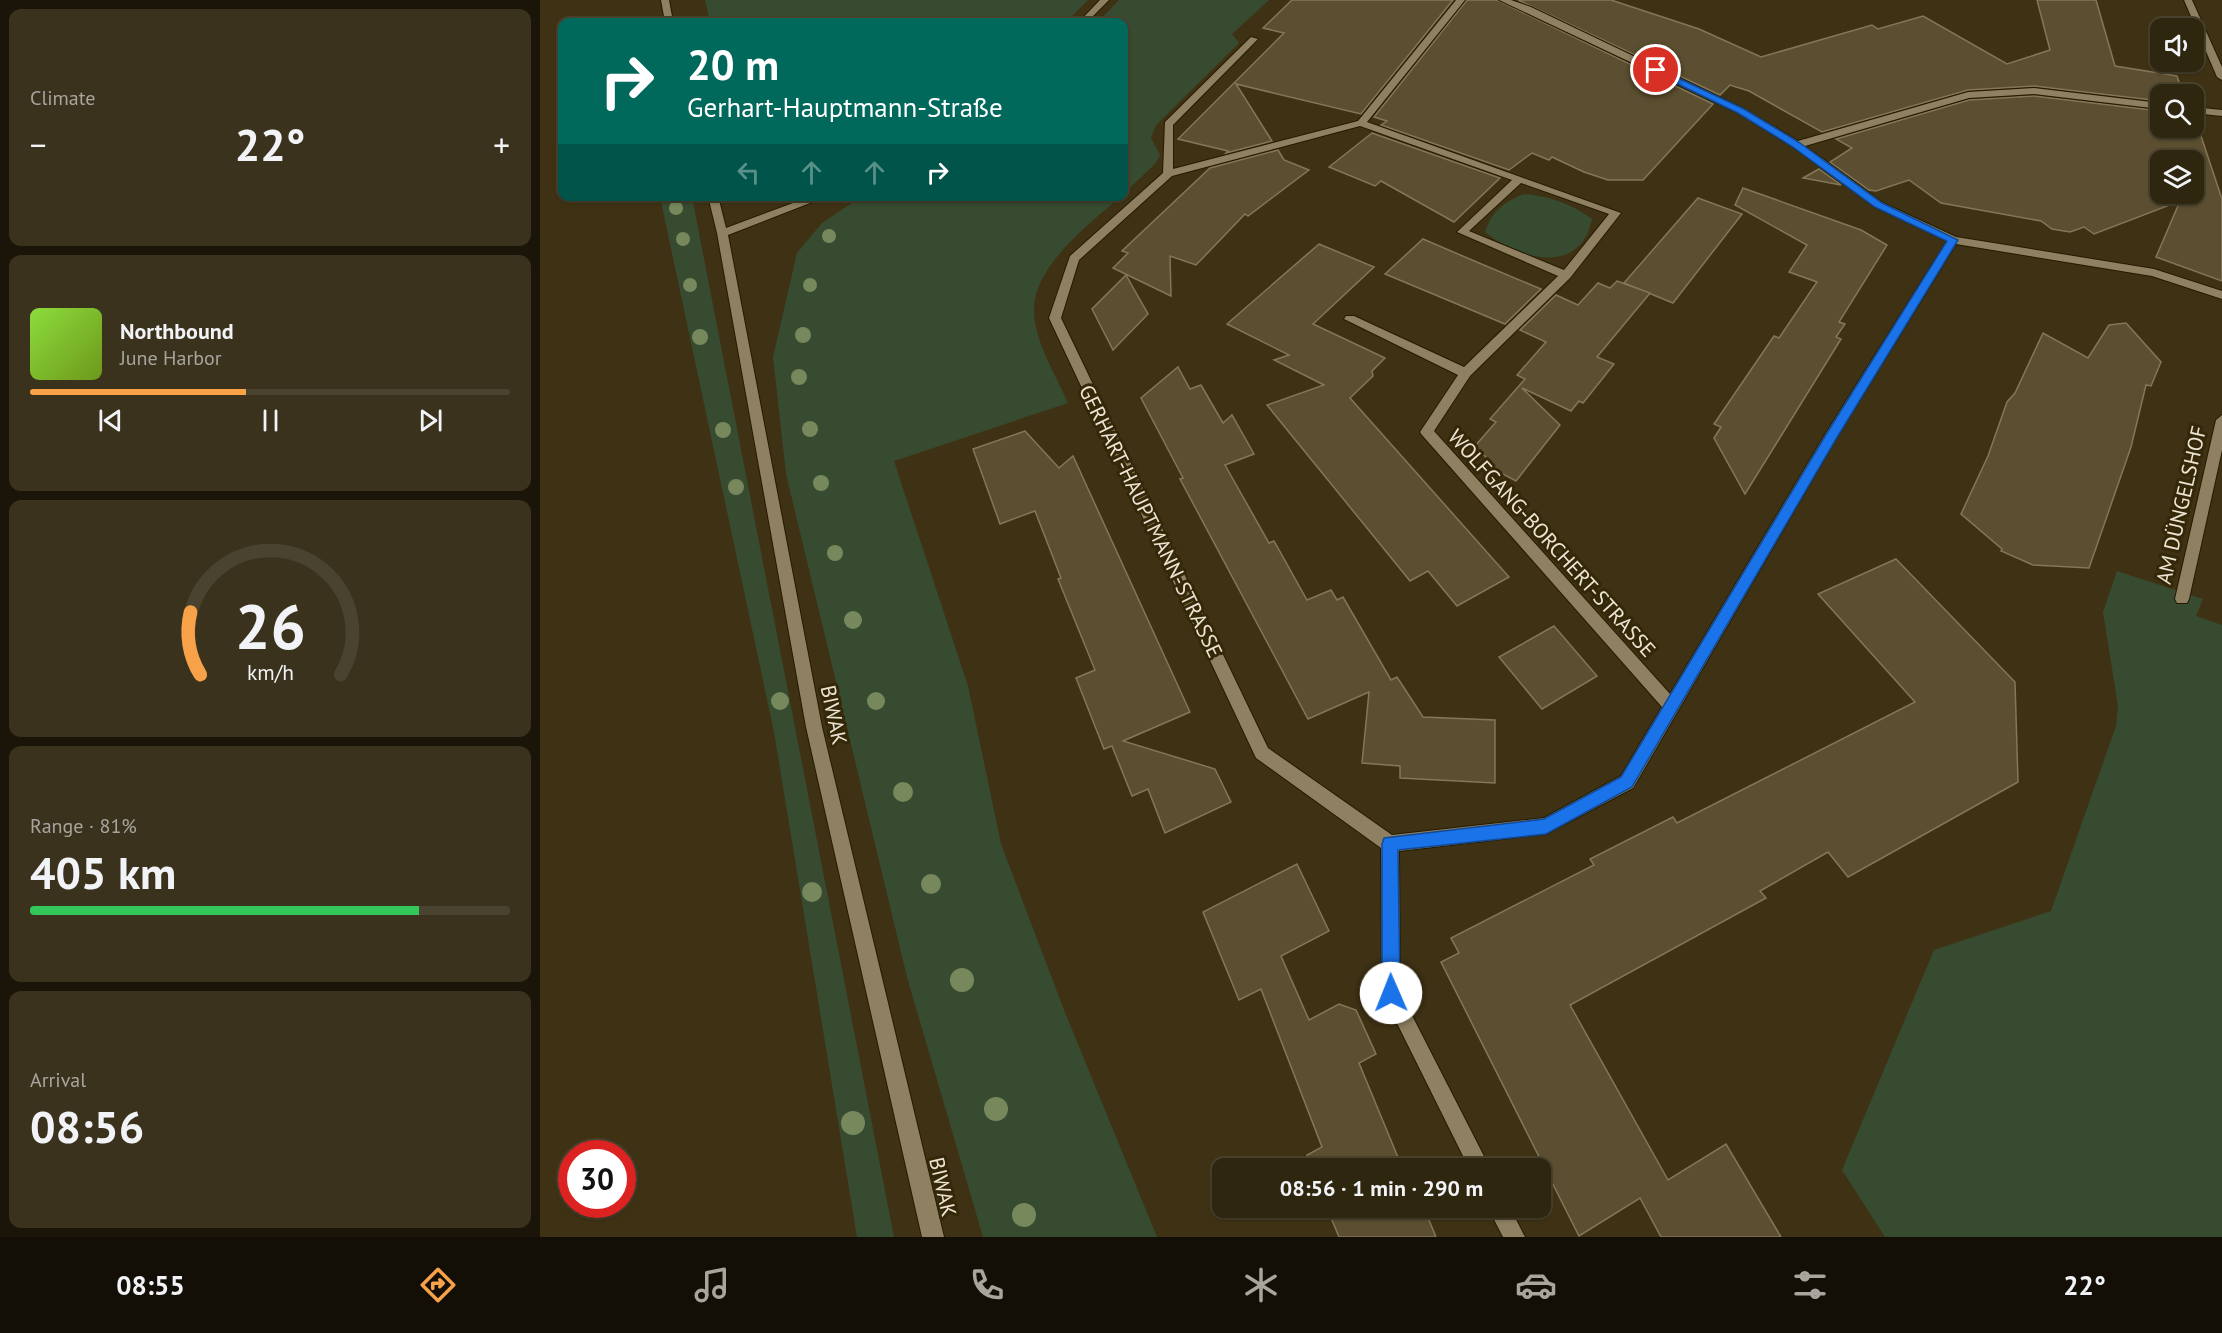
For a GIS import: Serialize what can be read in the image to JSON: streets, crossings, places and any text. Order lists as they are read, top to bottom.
{
  "streets": {
    "street": [
      "AM DÜNGELSHOF",
      "GERHART-HAUPTMANN-STRASSE",
      "WOLFGANG-BORCHERT-STRASSE",
      "BIWAK"
    ]
  },
  "crossings": [
    ["GERHART-HAUPTMANN-STRASSE", "WOLFGANG-BORCHERT-STRASSE"]
  ],
  "page": {
    "tile": [
      "Climate",
      ["Range · 81%", "405 km"],
      ["Arrival", "08:56"]
    ],
    "turn": ["20 m", "Gerhart-Hauptmann-Straße"],
    "heat": ["−", "22°", "+"],
    "song": ["Northbound", "June Harbor"],
    "limit": "30",
    "trip": "08:56 · 1 min · 290 m",
    "tabs": ["08:55", "22°"],
    "gauge": ["26", "km/h"]
  }
}
